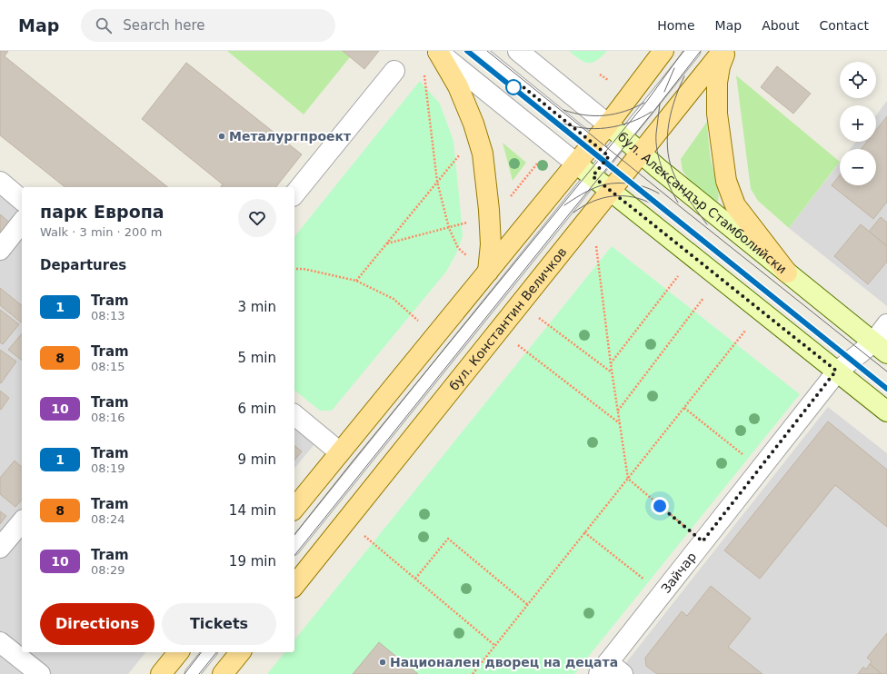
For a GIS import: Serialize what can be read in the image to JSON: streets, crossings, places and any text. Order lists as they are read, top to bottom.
{
  "streets": {
    "main road": ["бул. Александър Стамболийски", "бул. Константин Величков"],
    "street": ["Зайчар"]
  },
  "crossings": [
    ["бул. Александър Стамболийски", "бул. Константин Величков"],
    ["бул. Александър Стамболийски", "Зайчар"]
  ],
  "places": ["Металургпроект", "Национален дворец на децата"],
  "lines": ["tram line 1"],
  "page": {
    "header": "Map",
    "search": "Search here",
    "nav": [
      "Home",
      "Map",
      "About",
      "Contact"
    ],
    "map_buttons": ["+", "−"],
    "heading": [
      ["парк Европа", "Walk · 3 min · 200 m"],
      "Departures"
    ],
    "list": [
      {
        "mark": "1",
        "name": "Tram",
        "note": "08:13",
        "value": "3 min"
      },
      {
        "mark": "8",
        "name": "Tram",
        "note": "08:15",
        "value": "5 min"
      },
      {
        "mark": "10",
        "name": "Tram",
        "note": "08:16",
        "value": "6 min"
      },
      {
        "mark": "1",
        "name": "Tram",
        "note": "08:19",
        "value": "9 min"
      },
      {
        "mark": "8",
        "name": "Tram",
        "note": "08:24",
        "value": "14 min"
      },
      {
        "mark": "10",
        "name": "Tram",
        "note": "08:29",
        "value": "19 min"
      }
    ],
    "buttons": ["Directions", "Tickets"]
  }
}
